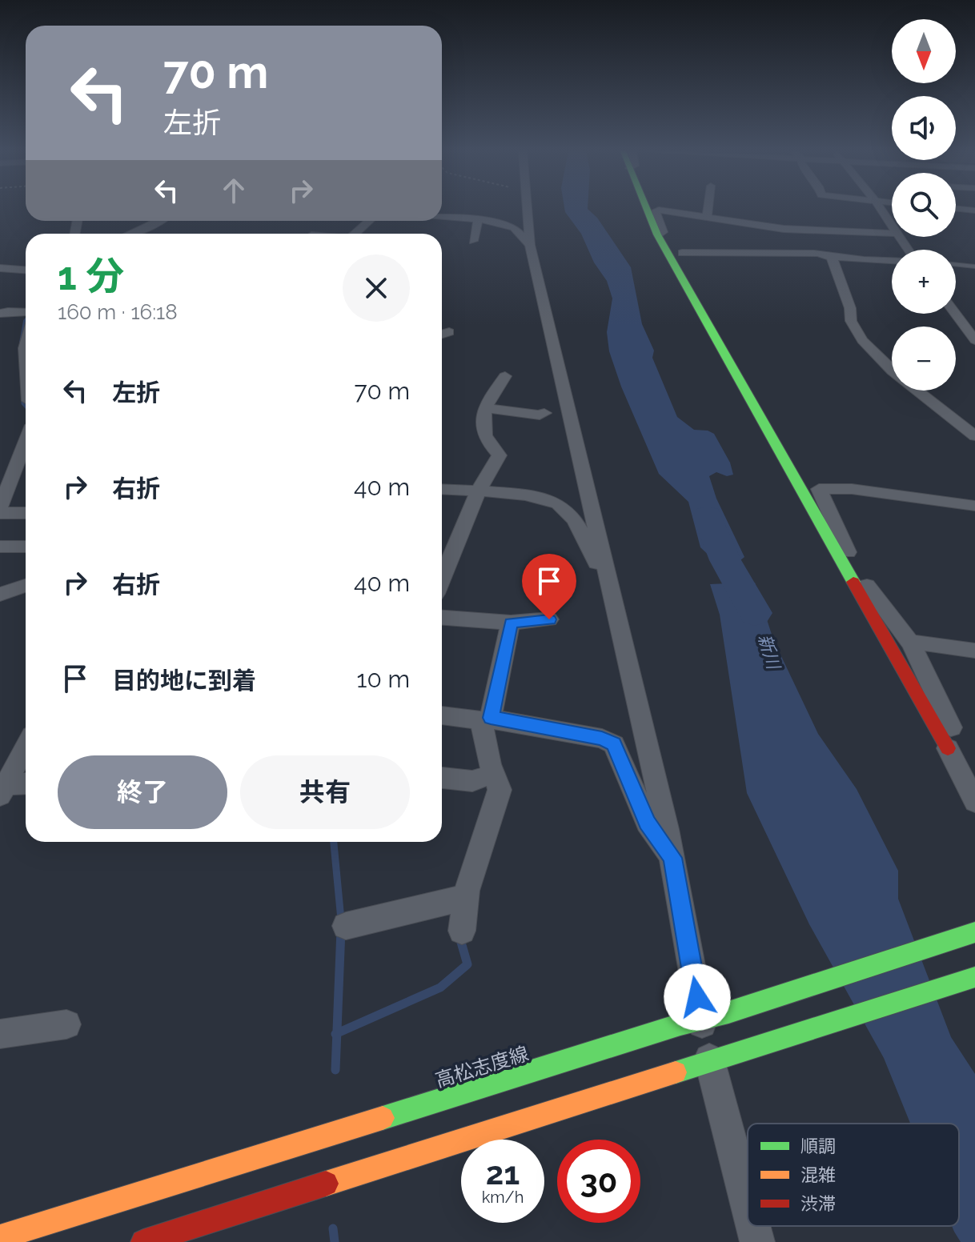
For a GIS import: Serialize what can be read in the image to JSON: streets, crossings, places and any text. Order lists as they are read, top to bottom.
{
  "streets": {
    "street": ["高松志度線"]
  },
  "water": ["新川"],
  "legend": ["順調", "混雑", "渋滞"],
  "north": "bottom",
  "page": {
    "map_buttons": ["+", "−"],
    "turn": ["70 m", "左折"],
    "heading": ["1 分", "160 m · 16:18"],
    "list": [
      {
        "name": "左折",
        "value": "70 m"
      },
      {
        "name": "右折",
        "value": "40 m"
      },
      {
        "name": "右折",
        "value": "40 m"
      },
      {
        "name": "目的地に到着",
        "value": "10 m"
      }
    ],
    "buttons": ["終了", "共有"],
    "speed": "21 km/h",
    "limit": "30"
  }
}
